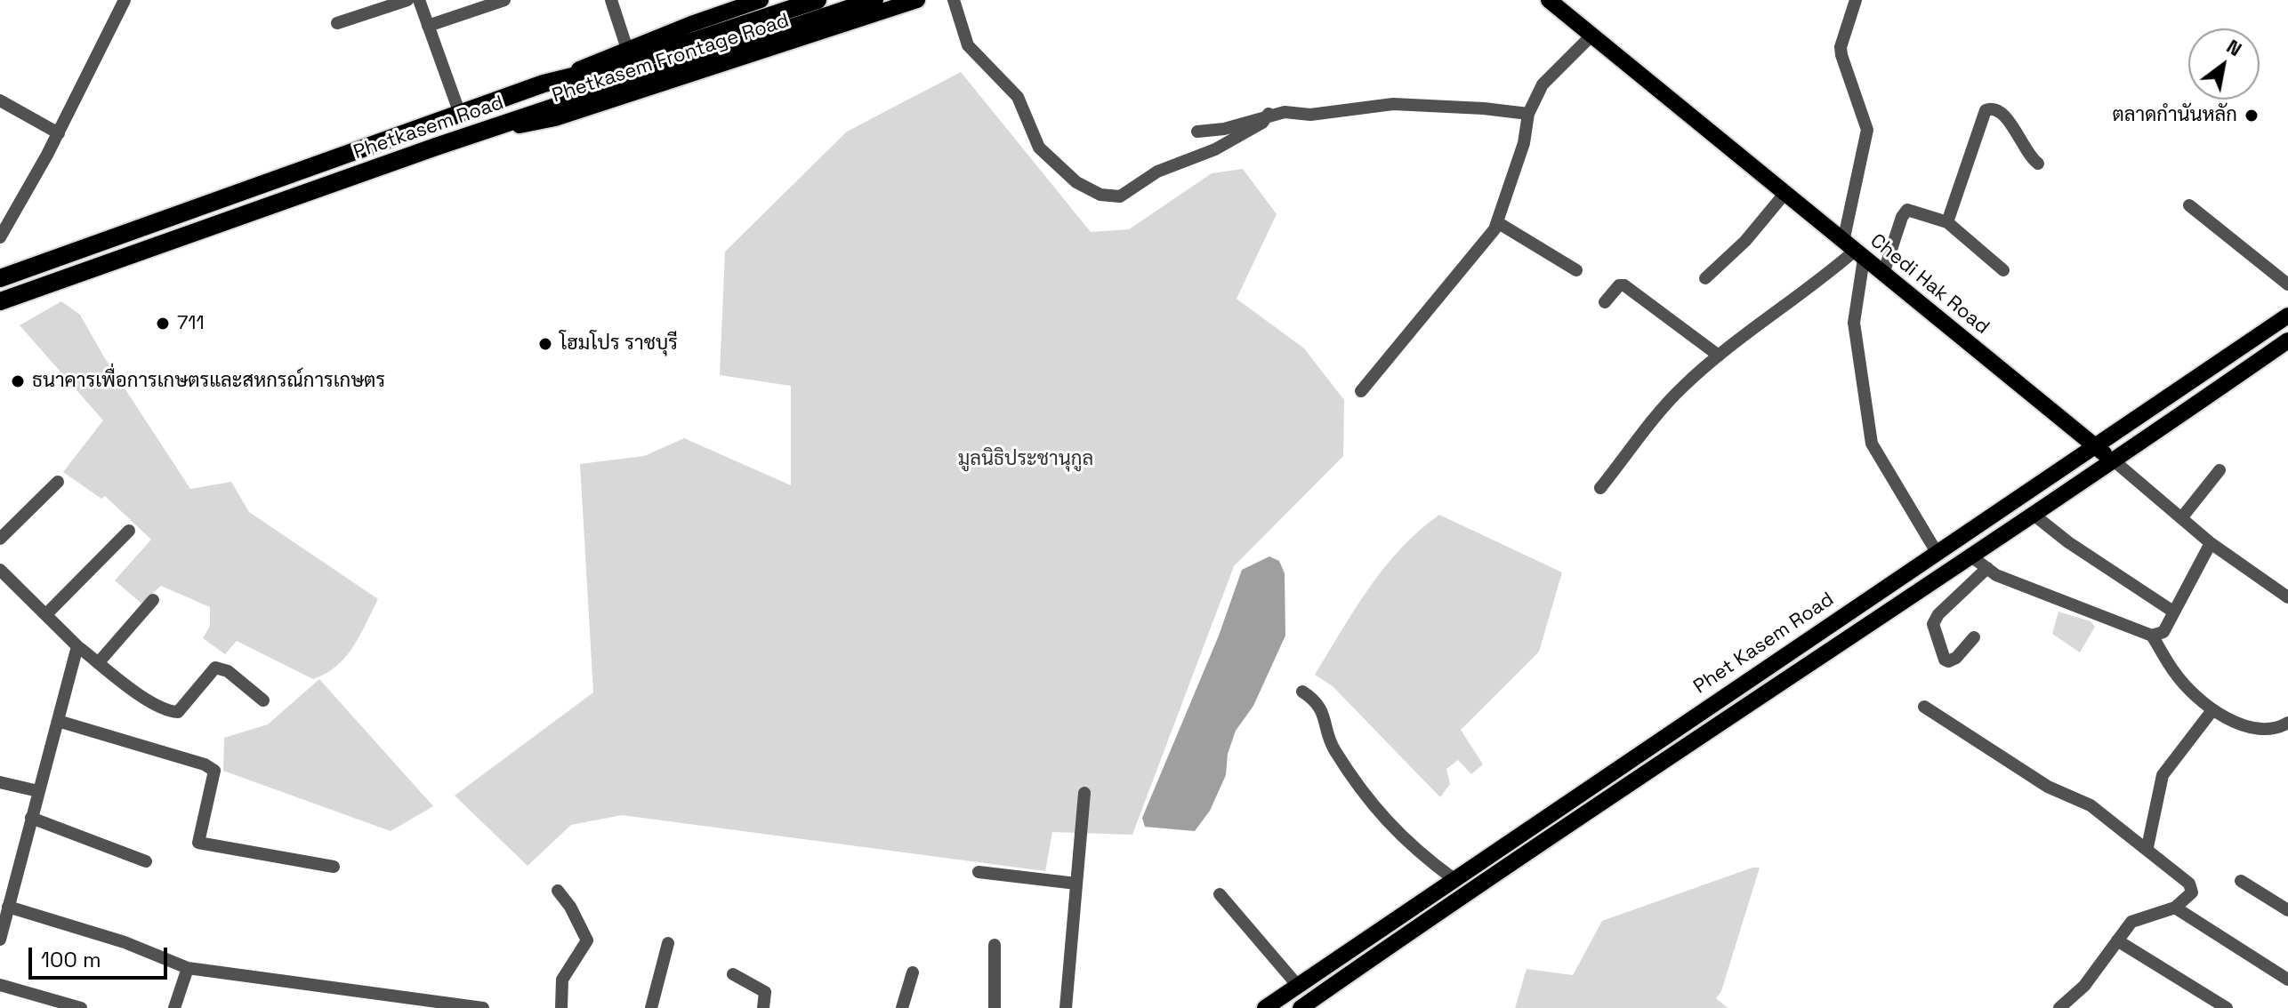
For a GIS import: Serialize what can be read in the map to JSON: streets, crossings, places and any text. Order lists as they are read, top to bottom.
{
  "streets": {
    "highway": ["Phetkasem Road"],
    "main road": ["Phetkasem Frontage Road", "Chedi Hak Road", "Phet Kasem Road"]
  },
  "crossings": [
    ["Phetkasem Frontage Road", "Phetkasem Road"],
    ["Chedi Hak Road", "Phet Kasem Road"]
  ],
  "parks": ["มูลนิธิประชานุกูล"],
  "places": [
    "ตลาดกำนันหลัก",
    "711",
    "โฮมโปร ราชบุรี",
    "ธนาคารเพื่อการเกษตรและสหกรณ์การเกษตร"
  ],
  "scale_bar": "100 m",
  "north": "top right"
}
